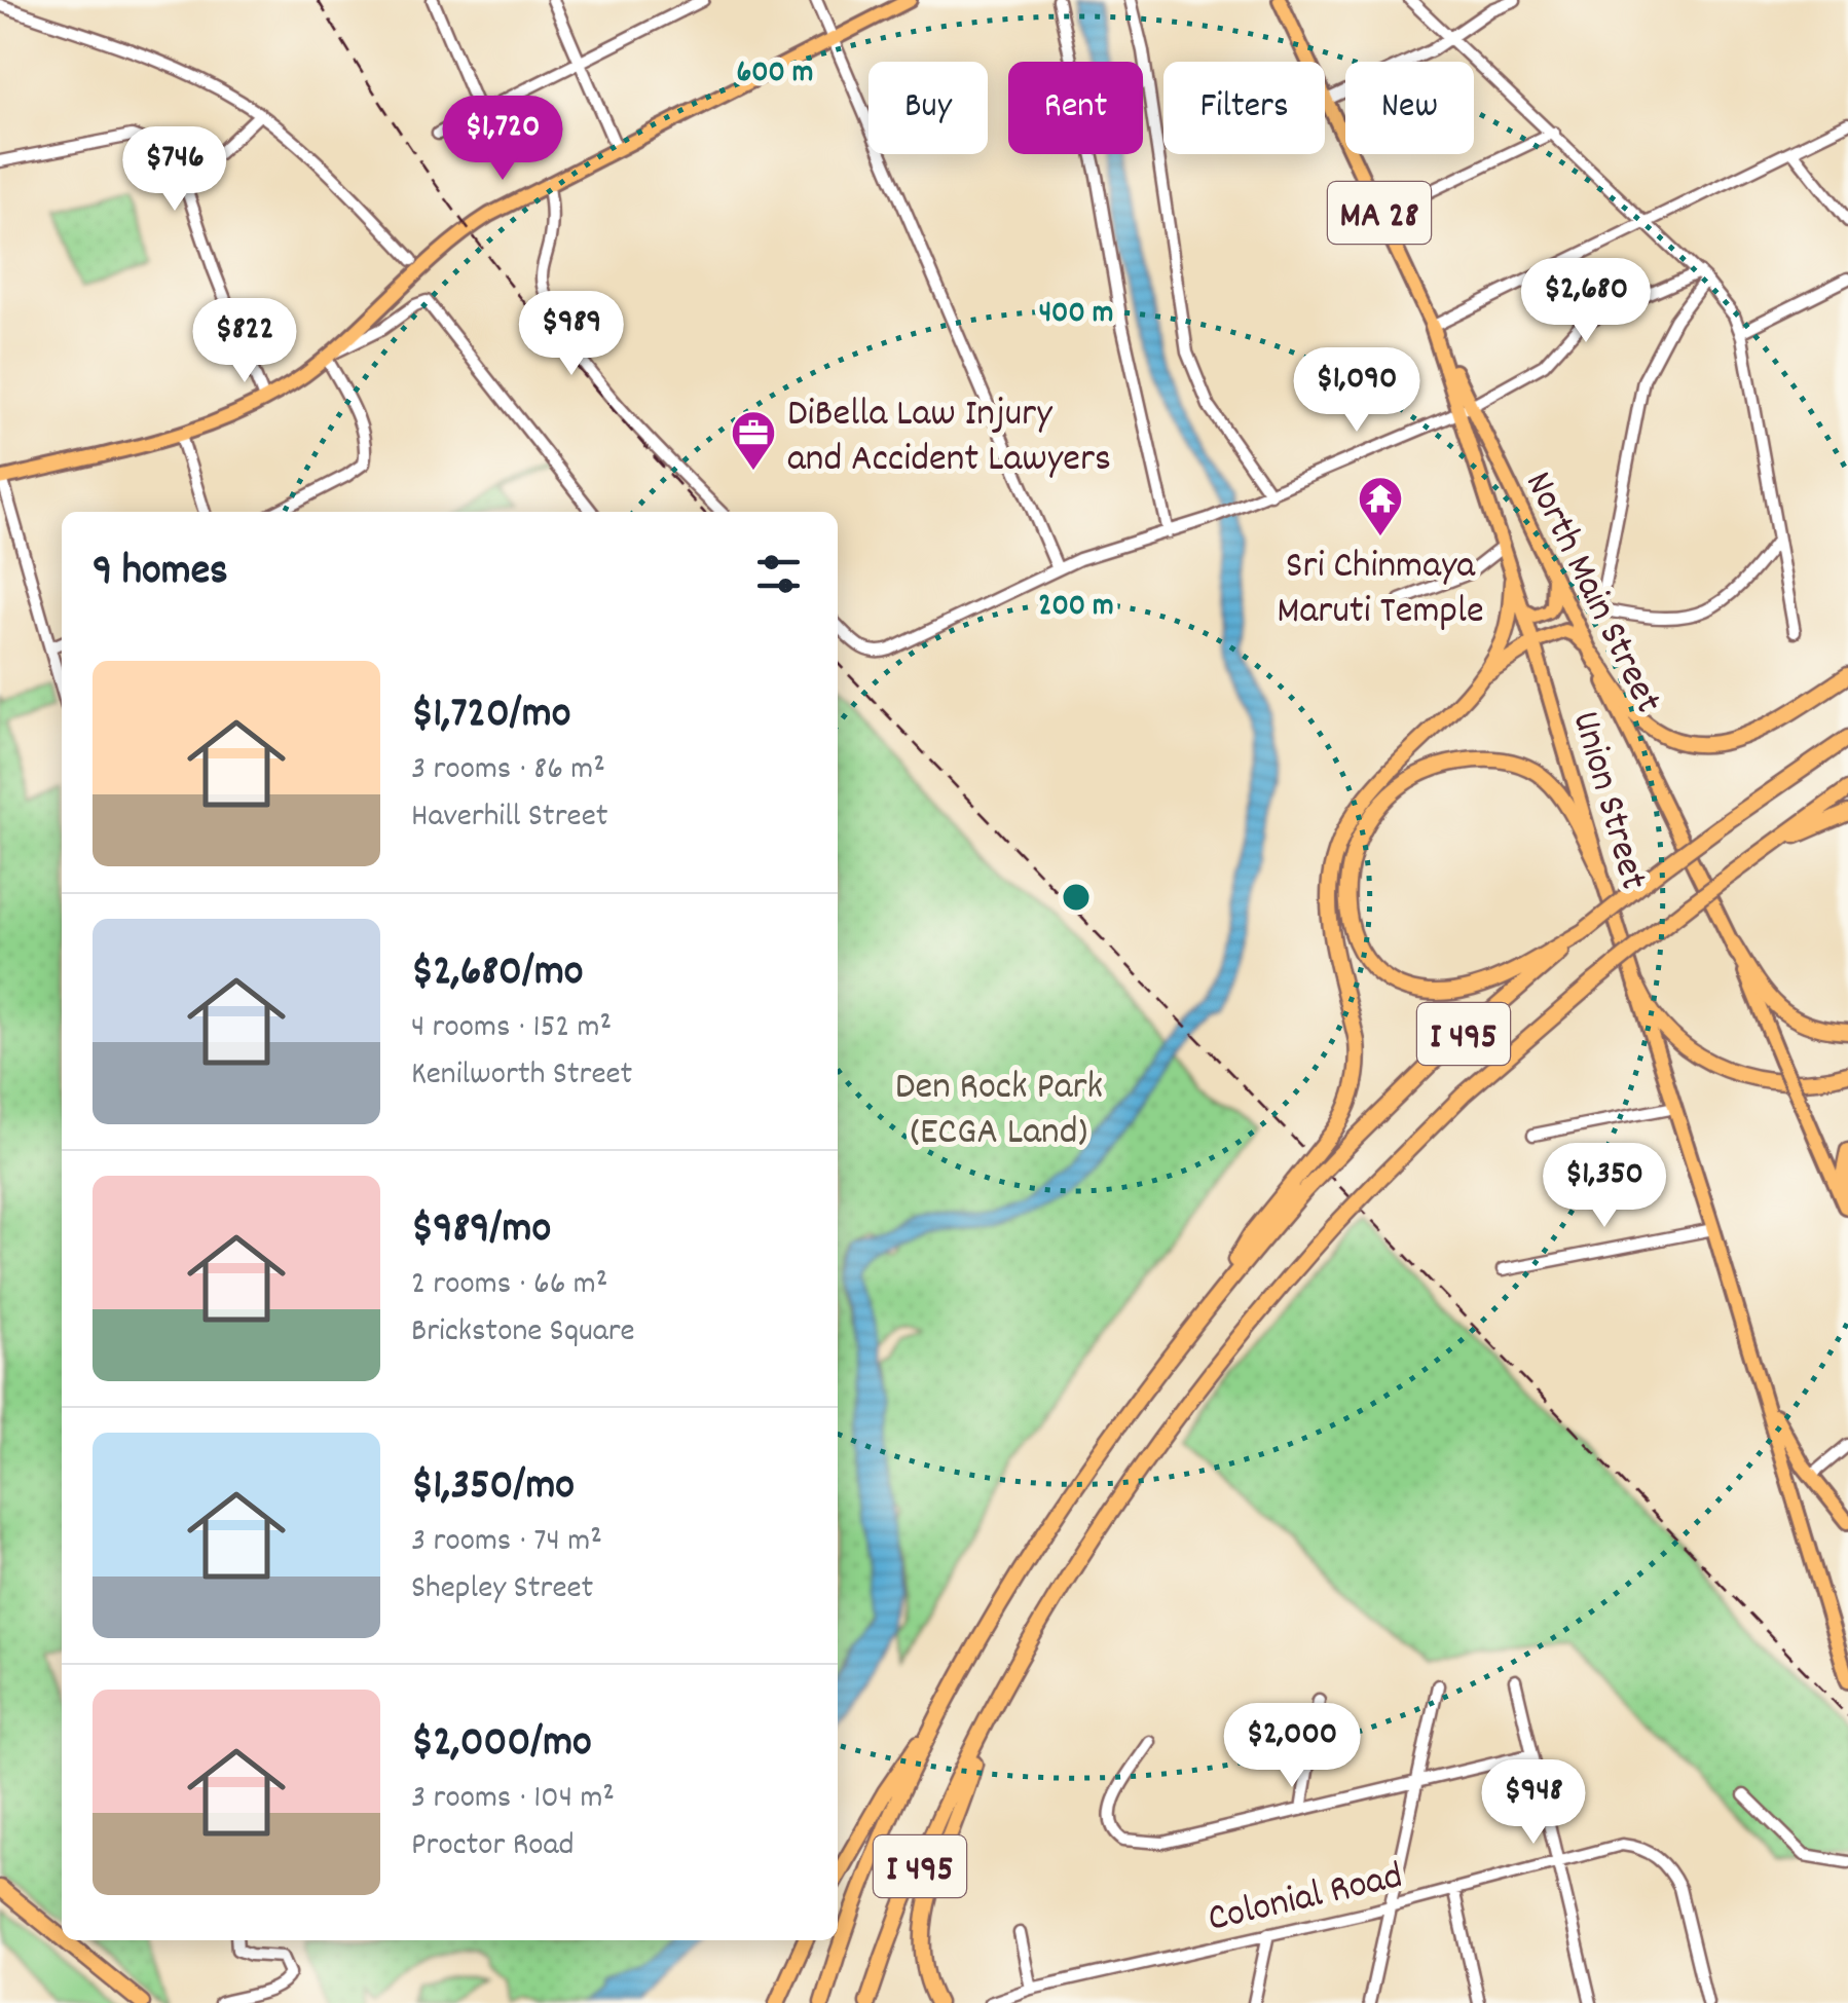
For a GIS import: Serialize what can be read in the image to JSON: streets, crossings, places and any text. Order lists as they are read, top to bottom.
{
  "streets": {
    "highway": ["I 495"],
    "main road": ["MA 28", "North Main Street", "Union Street"],
    "street": ["Colonial Road"]
  },
  "crossings": [
    ["MA 28", "Union Street"],
    ["North Main Street", "Union Street"]
  ],
  "parks": ["Den Rock Park (ECGA Land)"],
  "places": {
    "office": ["DiBella Law Injury and Accident Lawyers"],
    "temple": ["Sri Chinmaya Maruti Temple"]
  },
  "page": {
    "chip": [
      "Buy",
      "Rent",
      "Filters",
      "New"
    ],
    "price": [
      "$1,720",
      "$746",
      "$2,680",
      "$989",
      "$822",
      "$1,090",
      "$1,350",
      "$2,000",
      "$948"
    ],
    "heading": "9 homes",
    "list": [
      {
        "name": "$1,720/mo",
        "note": "3 rooms · 86 m² · Haverhill Street"
      },
      {
        "name": "$2,680/mo",
        "note": "4 rooms · 152 m² · Kenilworth Street"
      },
      {
        "name": "$989/mo",
        "note": "2 rooms · 66 m² · Brickstone Square"
      },
      {
        "name": "$1,350/mo",
        "note": "3 rooms · 74 m² · Shepley Street"
      },
      {
        "name": "$2,000/mo",
        "note": "3 rooms · 104 m² · Proctor Road"
      }
    ]
  },
  "rings": ["600 m", "400 m", "200 m"]
}
